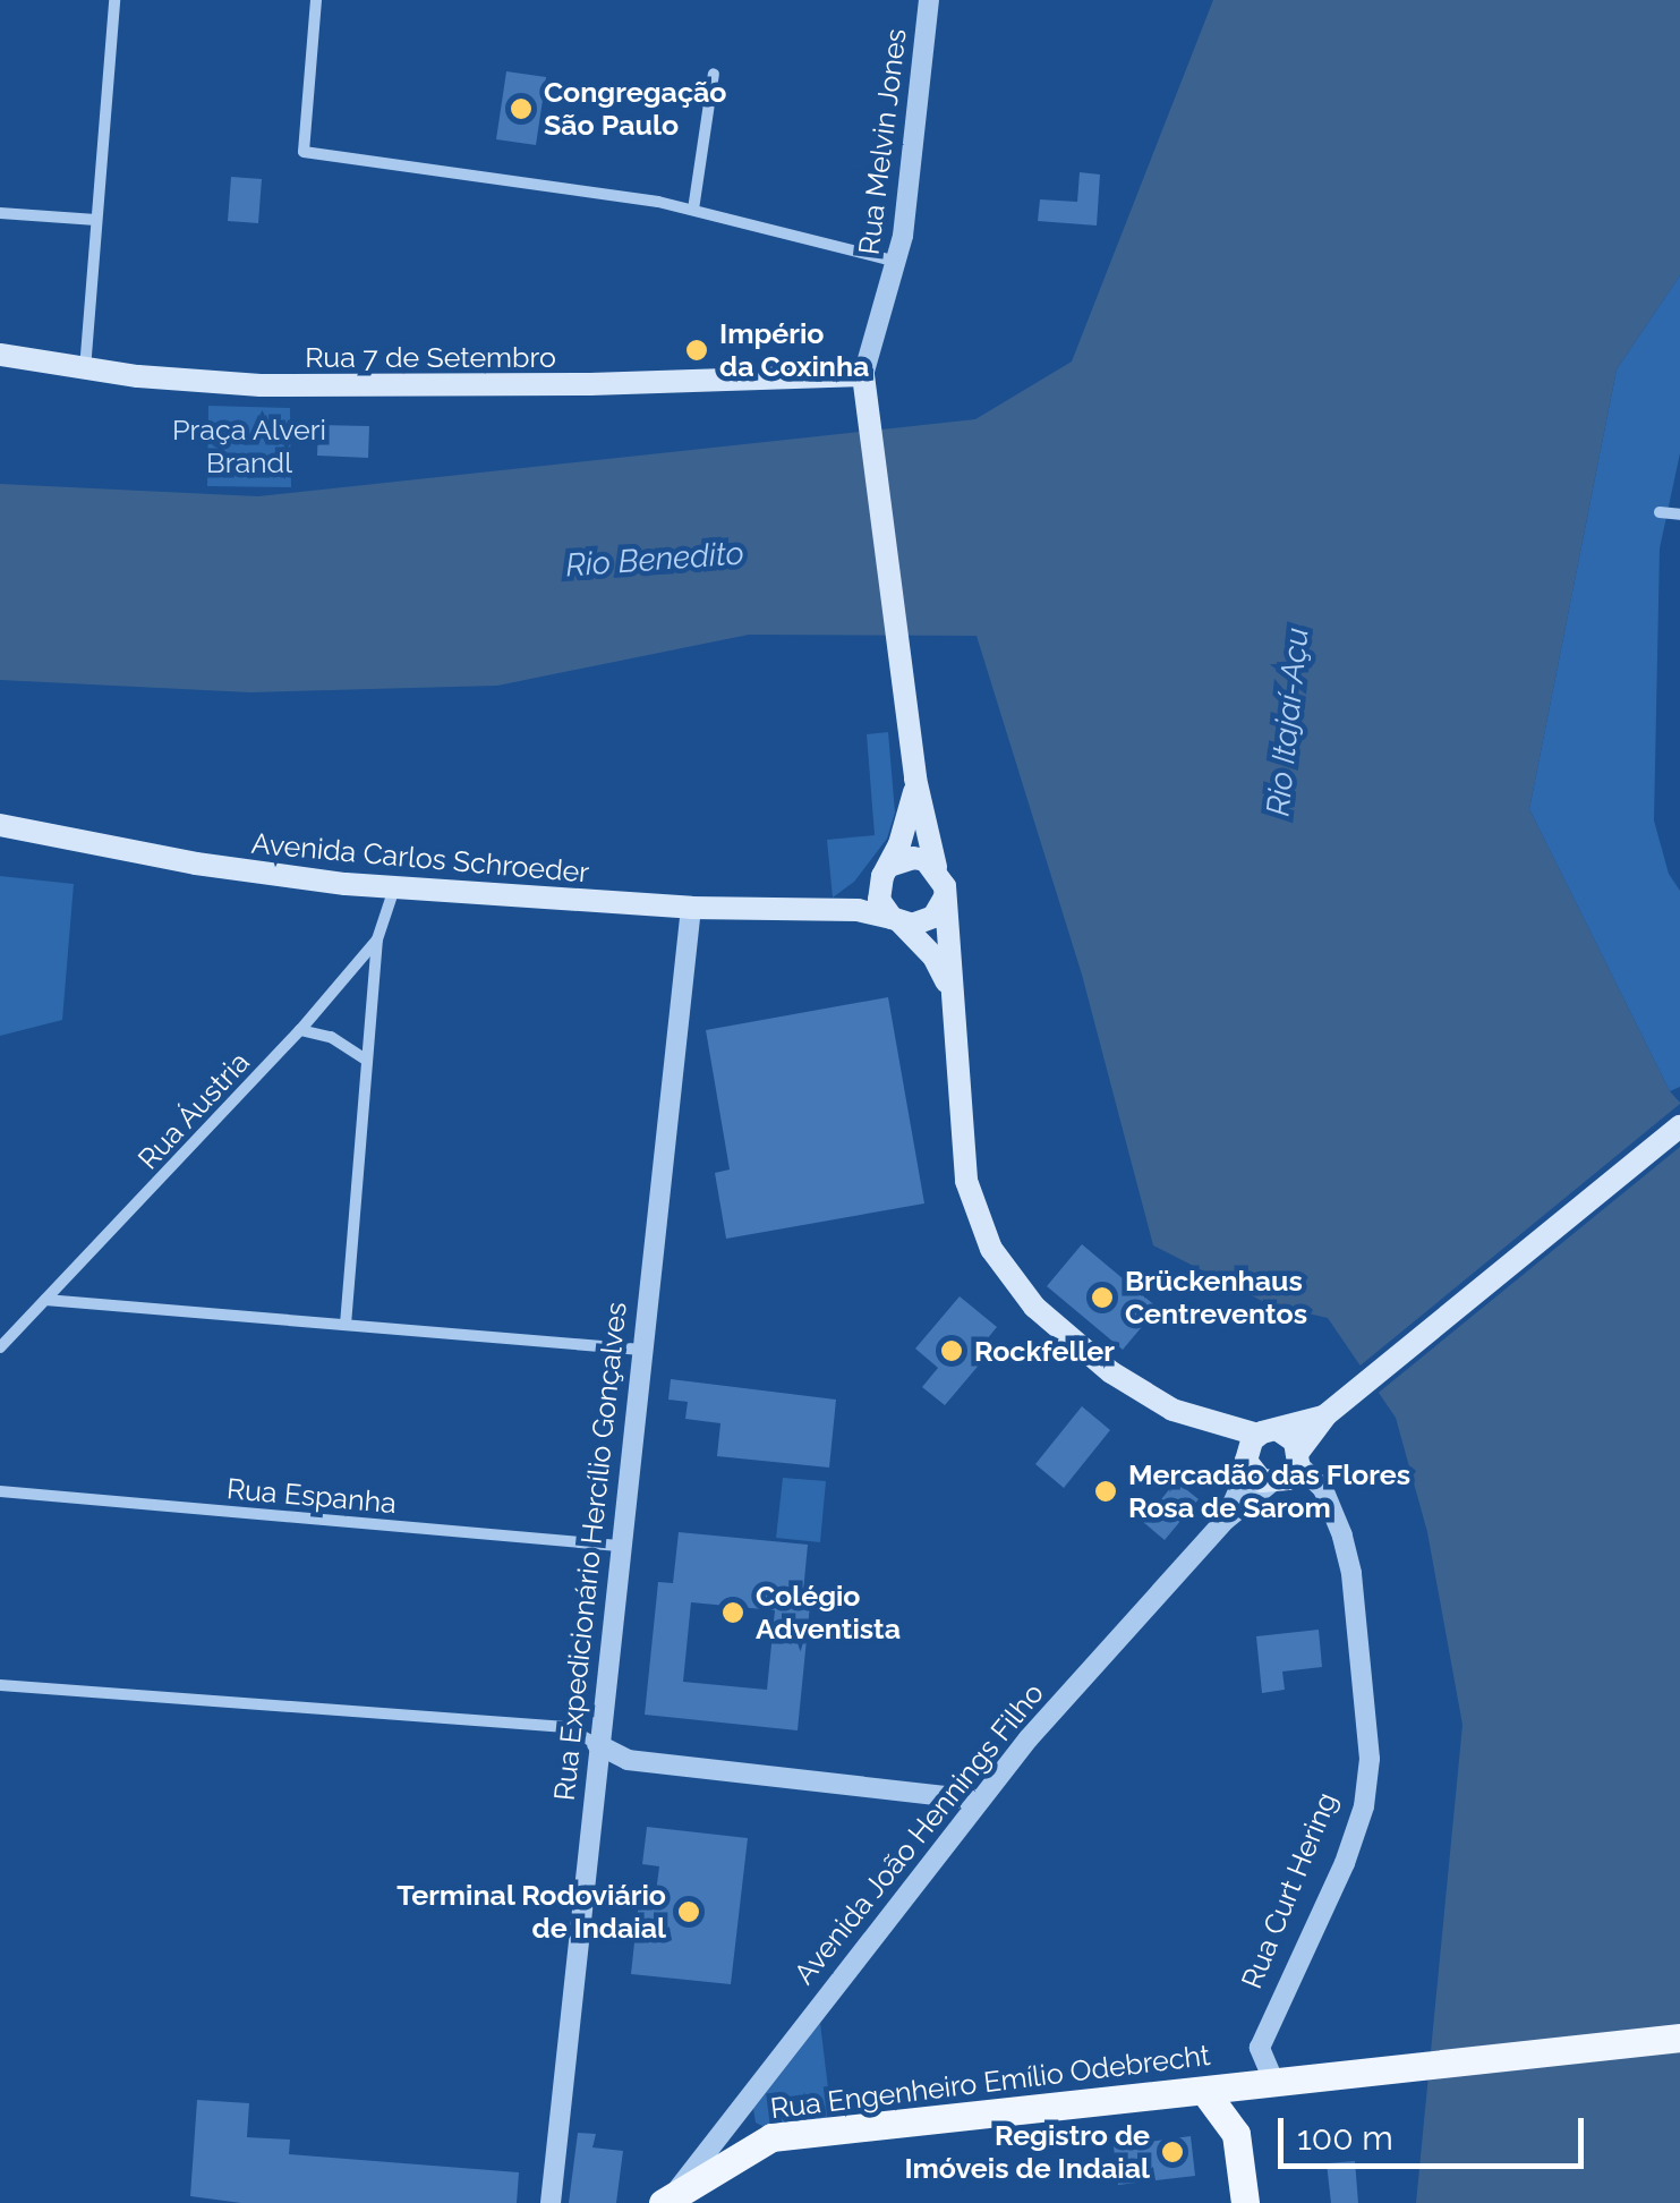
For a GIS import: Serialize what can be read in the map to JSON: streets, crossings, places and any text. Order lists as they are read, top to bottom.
{
  "streets": {
    "main road": [
      "Rua Melvin Jones",
      "Rua 7 de Setembro",
      "Avenida Carlos Schroeder",
      "Rua Engenheiro Emílio Odebrecht"
    ],
    "street": [
      "Rua Áustria",
      "Rua Espanha",
      "Rua Expedicionário Hercílio Gonçalves",
      "Avenida João Hennings Filho",
      "Rua Curt Hering"
    ]
  },
  "crossings": [
    ["Rua Melvin Jones", "Rua 7 de Setembro"],
    ["Avenida Carlos Schroeder", "Rua Áustria"],
    ["Avenida Carlos Schroeder", "Rua Expedicionário Hercílio Gonçalves"],
    ["Rua Espanha", "Rua Expedicionário Hercílio Gonçalves"],
    ["Avenida João Hennings Filho", "Rua Engenheiro Emílio Odebrecht"],
    ["Rua Curt Hering", "Rua Engenheiro Emílio Odebrecht"]
  ],
  "water": ["Rio Benedito", "Rio Itajaí-Açu"],
  "parks": ["Praça Alveri Brandl"],
  "places": [
    "Congregação São Paulo",
    "Império da Coxinha",
    "Brückenhaus Centreventos",
    "Rockfeller",
    "Mercadão das Flores Rosa de Sarom",
    "Colégio Adventista",
    "Terminal Rodoviário de Indaial",
    "Registro de Imóveis de Indaial"
  ],
  "scale_bar": "100 m"
}
